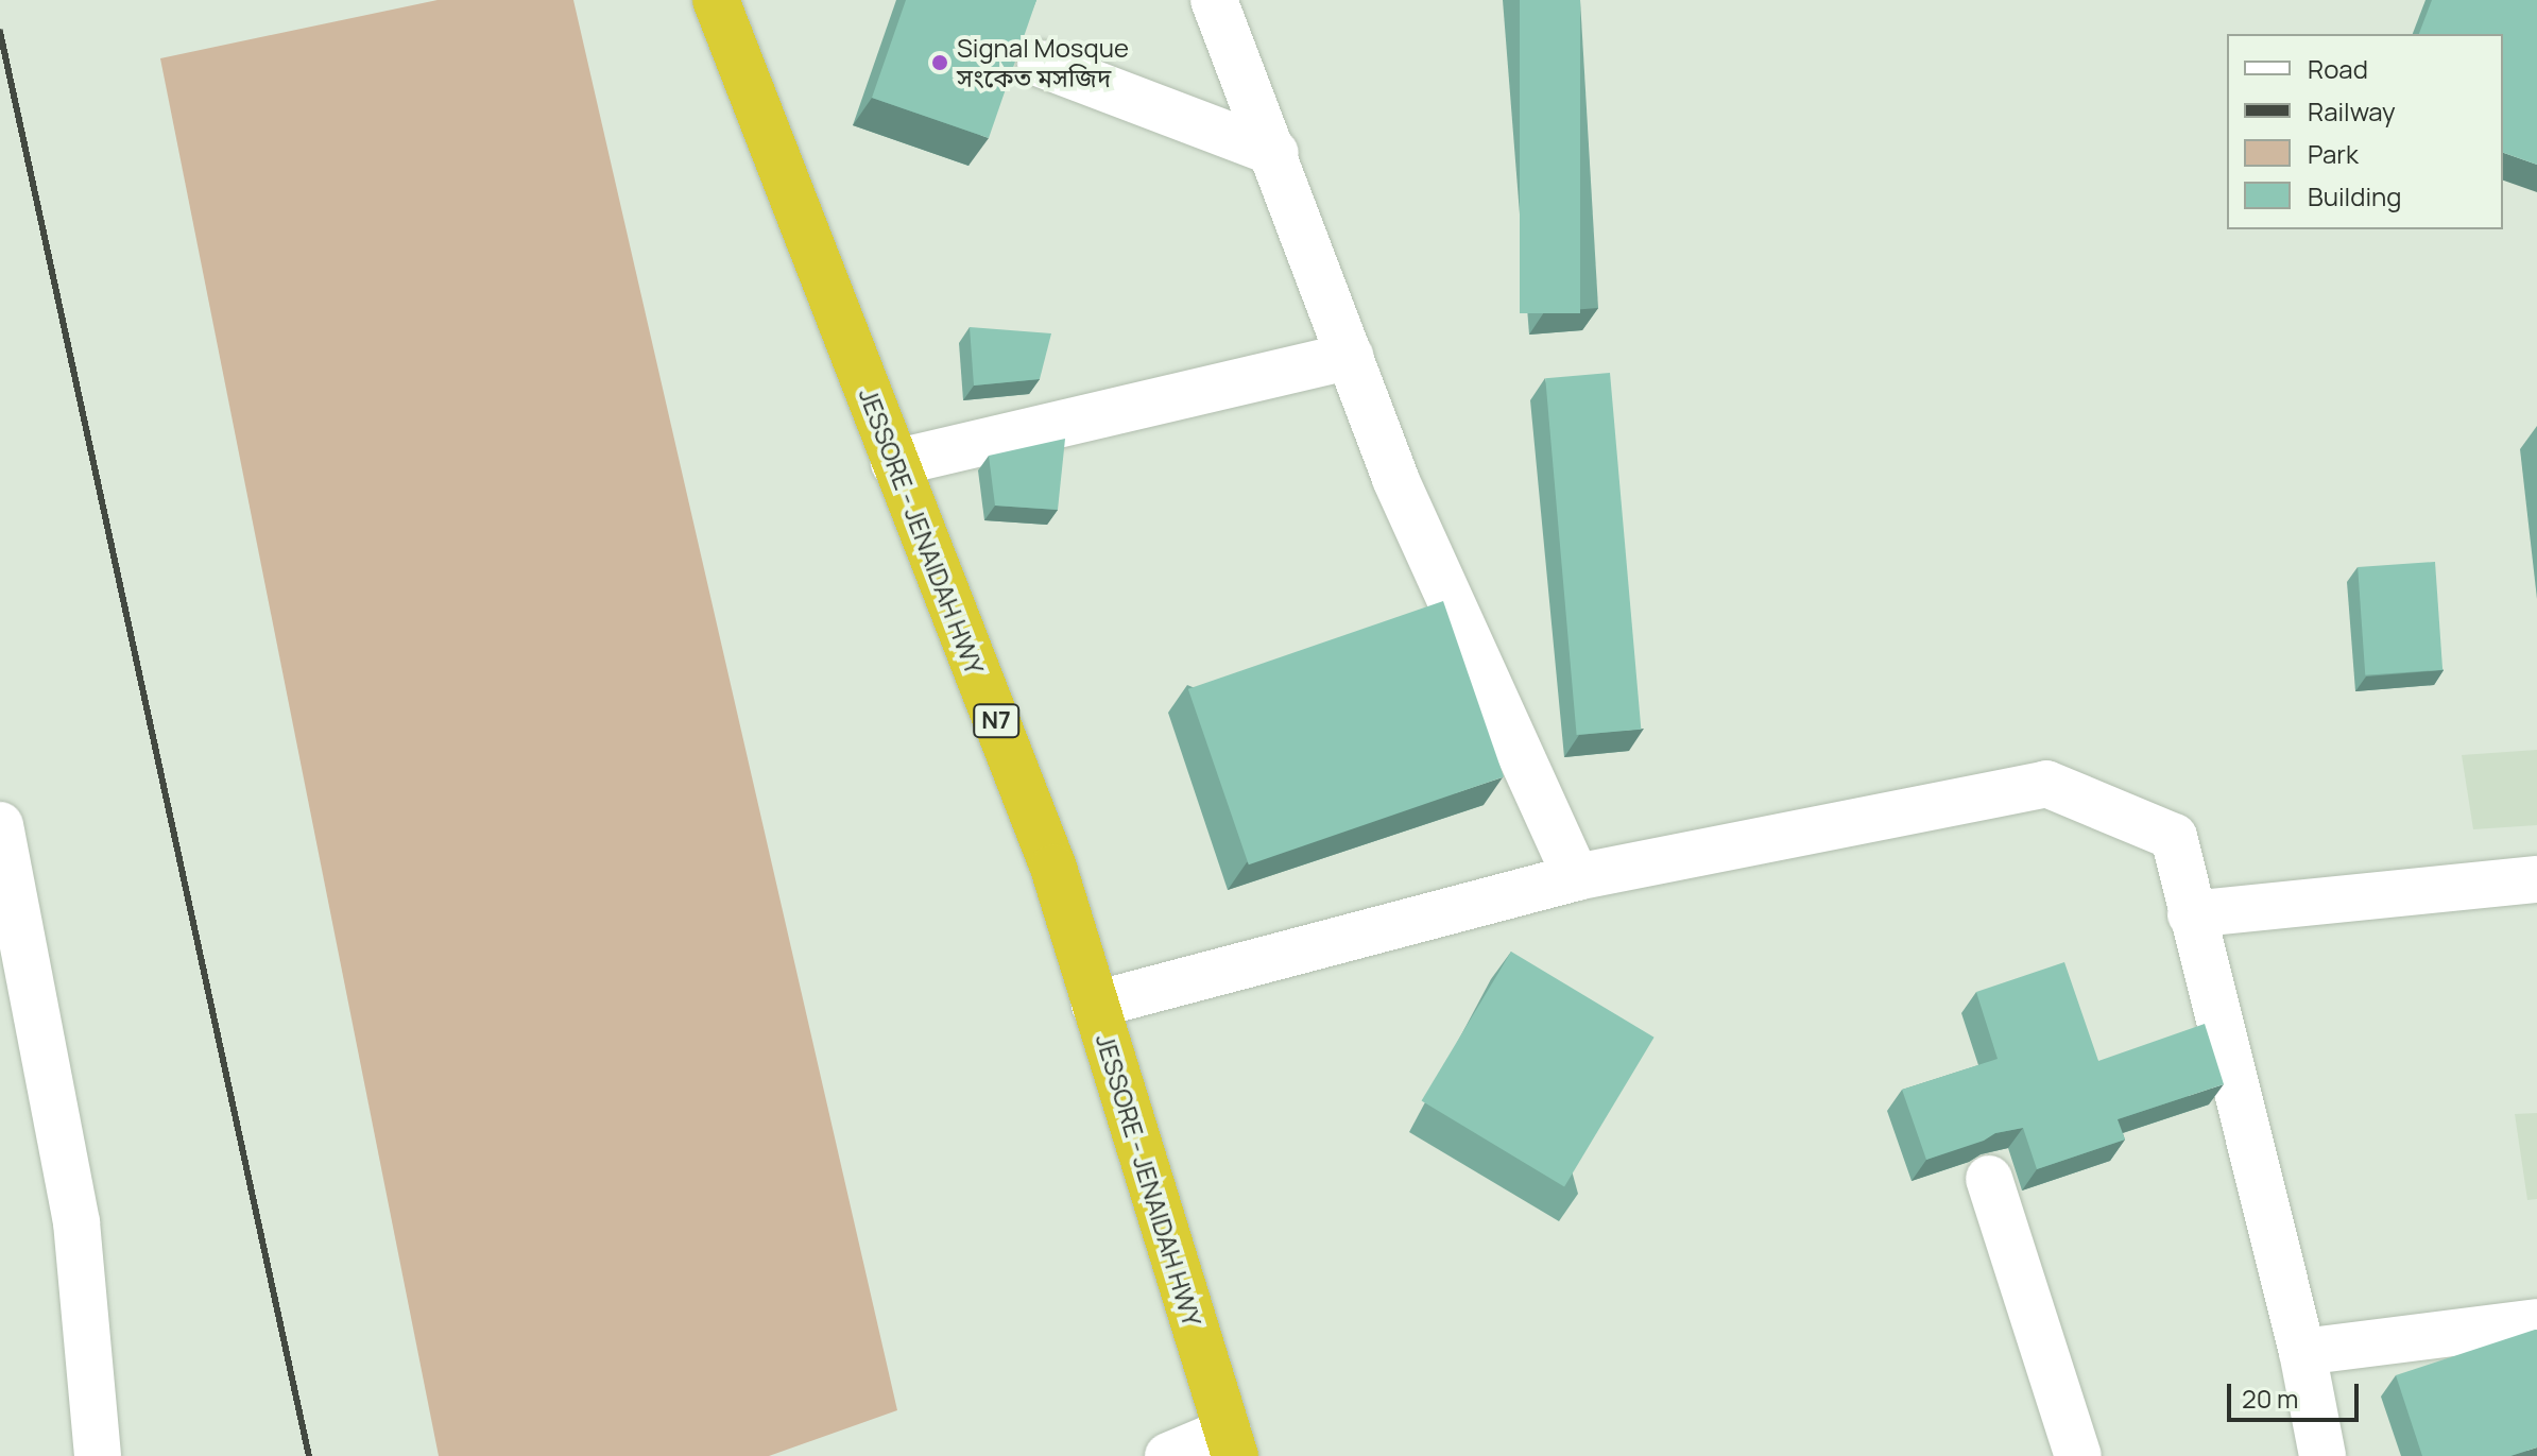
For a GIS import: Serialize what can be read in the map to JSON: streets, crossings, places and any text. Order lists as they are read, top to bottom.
{
  "streets": {
    "highway": ["JESSORE - JENAIDAH HWY", "N7"]
  },
  "places": ["Signal Mosque সংকেত মসজিদ"],
  "legend": [
    "Road",
    "Railway",
    "Park",
    "Building"
  ],
  "scale_bar": "20 m"
}
